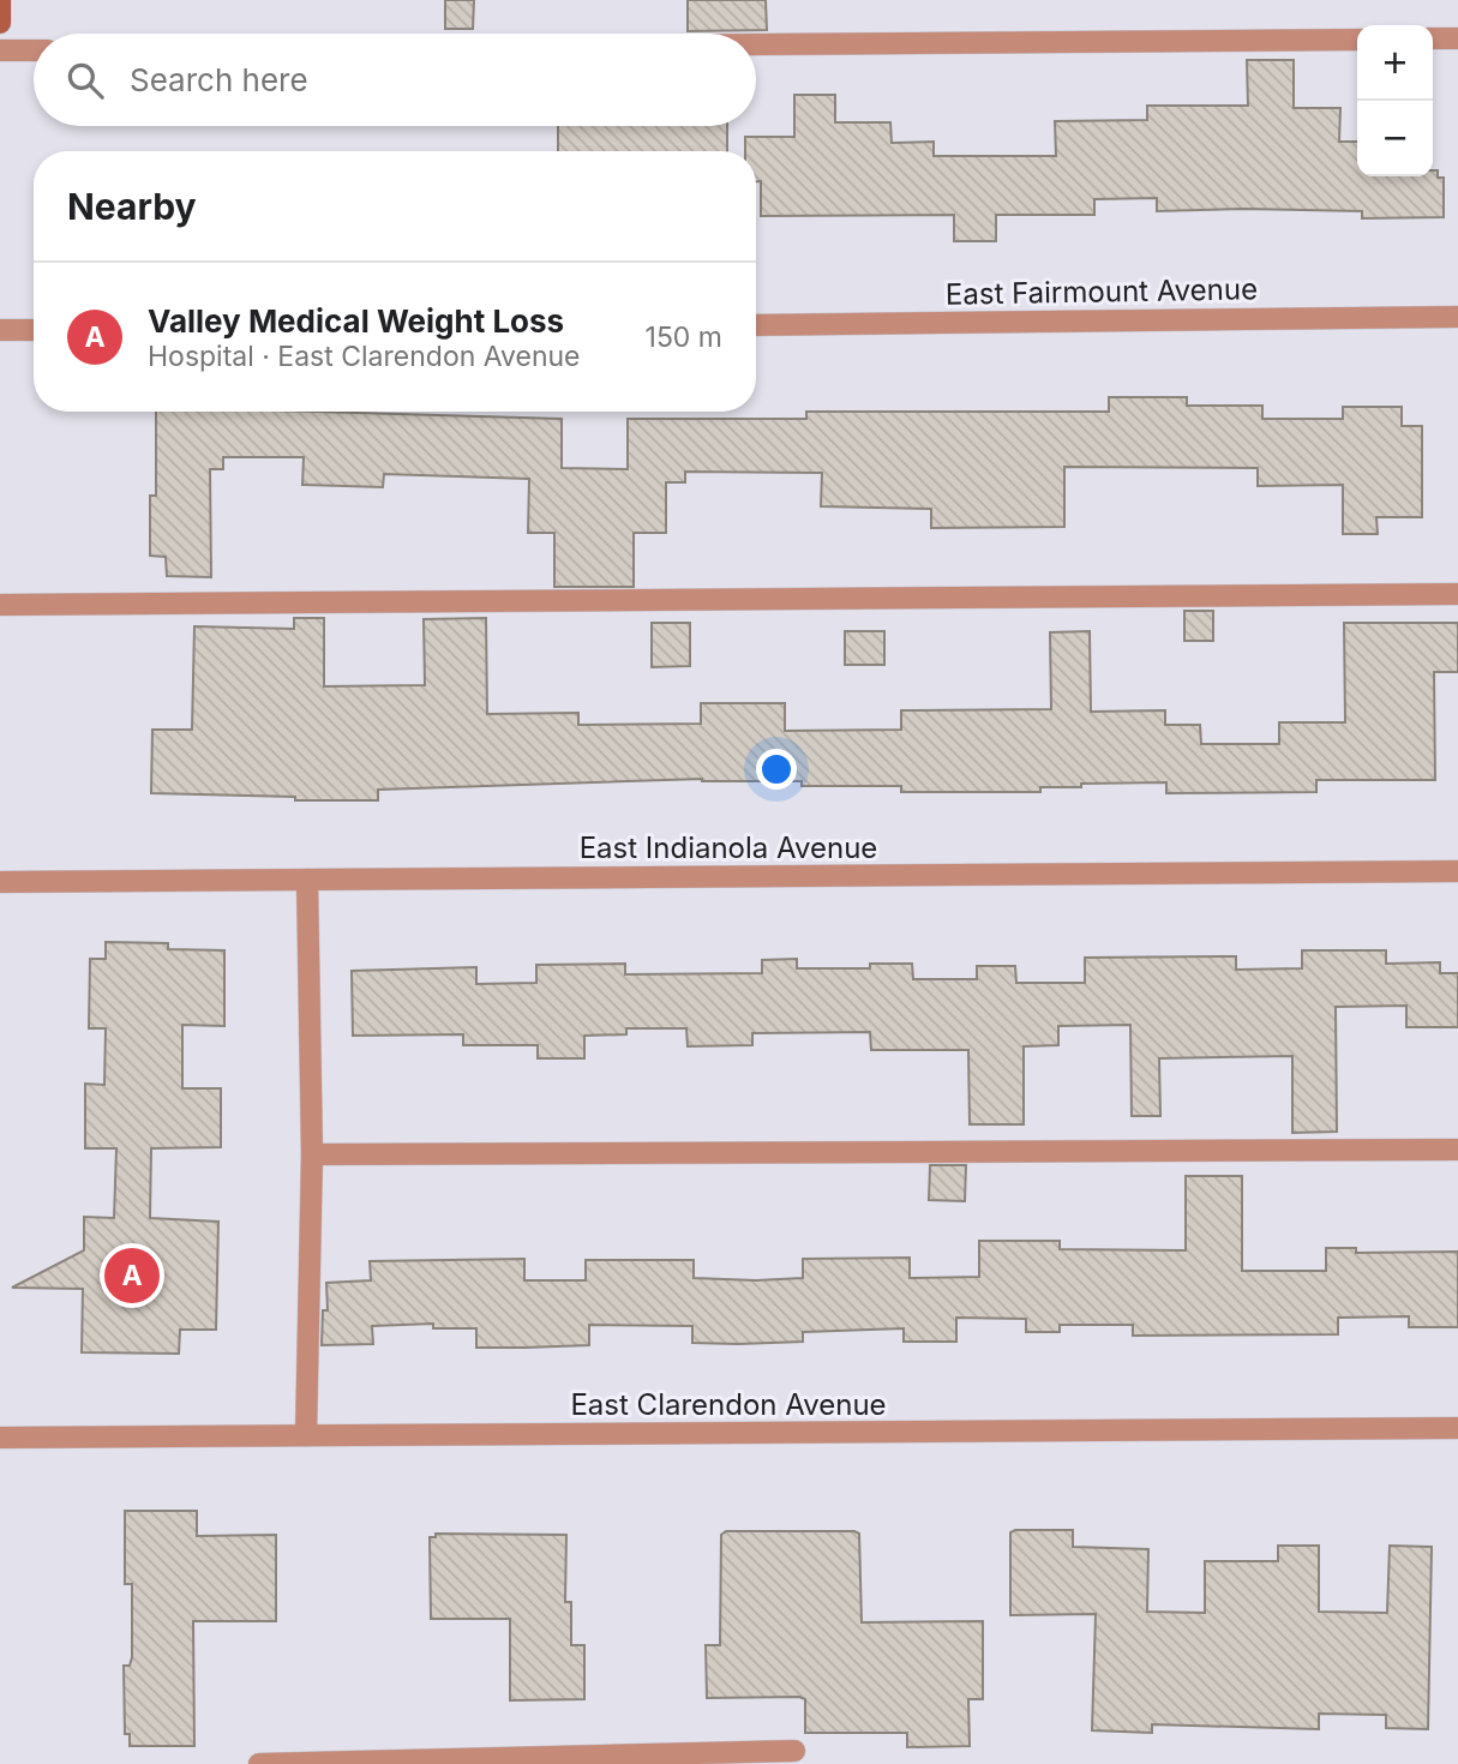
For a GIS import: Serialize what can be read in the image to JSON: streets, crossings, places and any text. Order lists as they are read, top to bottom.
{
  "streets": {
    "street": ["East Fairmount Avenue", "East Indianola Avenue", "East Clarendon Avenue"]
  },
  "page": {
    "map_buttons": ["+", "−"],
    "search": "Search here",
    "heading": "Nearby",
    "list": [
      {
        "mark": "A",
        "name": "Valley Medical Weight Loss",
        "note": "Hospital · East Clarendon Avenue",
        "value": "150 m"
      }
    ],
    "pins": "A"
  }
}
